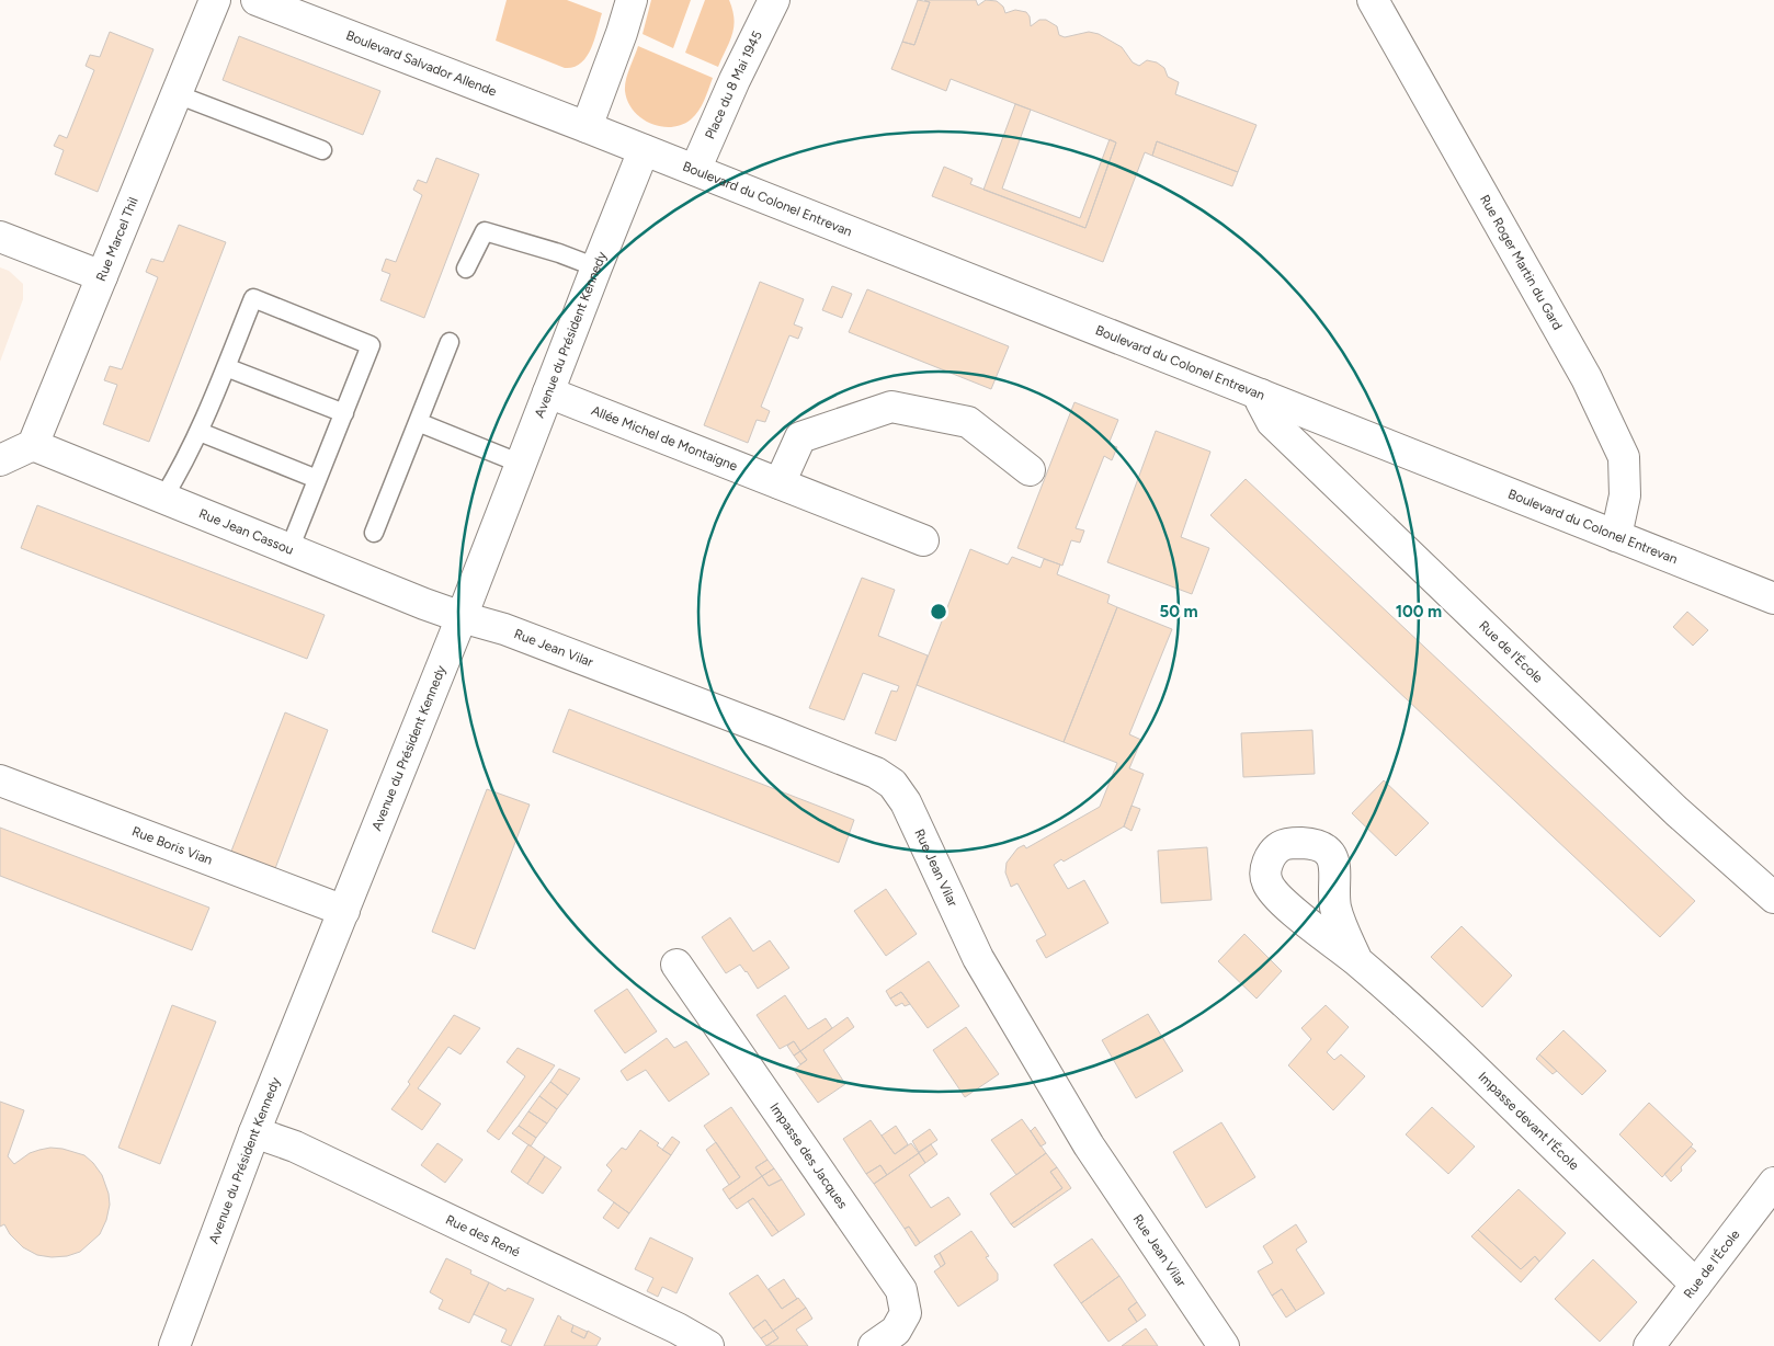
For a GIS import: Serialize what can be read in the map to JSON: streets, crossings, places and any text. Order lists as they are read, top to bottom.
{
  "streets": {
    "street": [
      "Boulevard Salvador Allende",
      "Place du 8 Mai 1945",
      "Boulevard du Colonel Entrevan",
      "Rue Marcel Thil",
      "Rue Roger Martin du Gard",
      "Avenue du Président Kennedy",
      "Allée Michel de Montaigne",
      "Rue Jean Cassou",
      "Rue Jean Vilar",
      "Rue de l'École",
      "Rue Boris Vian",
      "Impasse devant l'École",
      "Impasse des Jacques",
      "Rue des René"
    ]
  },
  "crossings": [
    ["Boulevard Salvador Allende", "Boulevard du Colonel Entrevan"],
    ["Place du 8 Mai 1945", "Boulevard du Colonel Entrevan"],
    ["Boulevard du Colonel Entrevan", "Rue Roger Martin du Gard"],
    ["Boulevard du Colonel Entrevan", "Avenue du Président Kennedy"],
    ["Boulevard du Colonel Entrevan", "Rue de l'École"],
    ["Rue Marcel Thil", "Rue Jean Cassou"],
    ["Avenue du Président Kennedy", "Allée Michel de Montaigne"],
    ["Avenue du Président Kennedy", "Rue Jean Cassou"],
    ["Avenue du Président Kennedy", "Rue Jean Vilar"],
    ["Avenue du Président Kennedy", "Rue Boris Vian"],
    ["Avenue du Président Kennedy", "Rue des René"],
    ["Rue Jean Cassou", "Rue Jean Vilar"],
    ["Rue de l'École", "Impasse devant l'École"]
  ],
  "rings": ["50 m", "100 m"]
}
